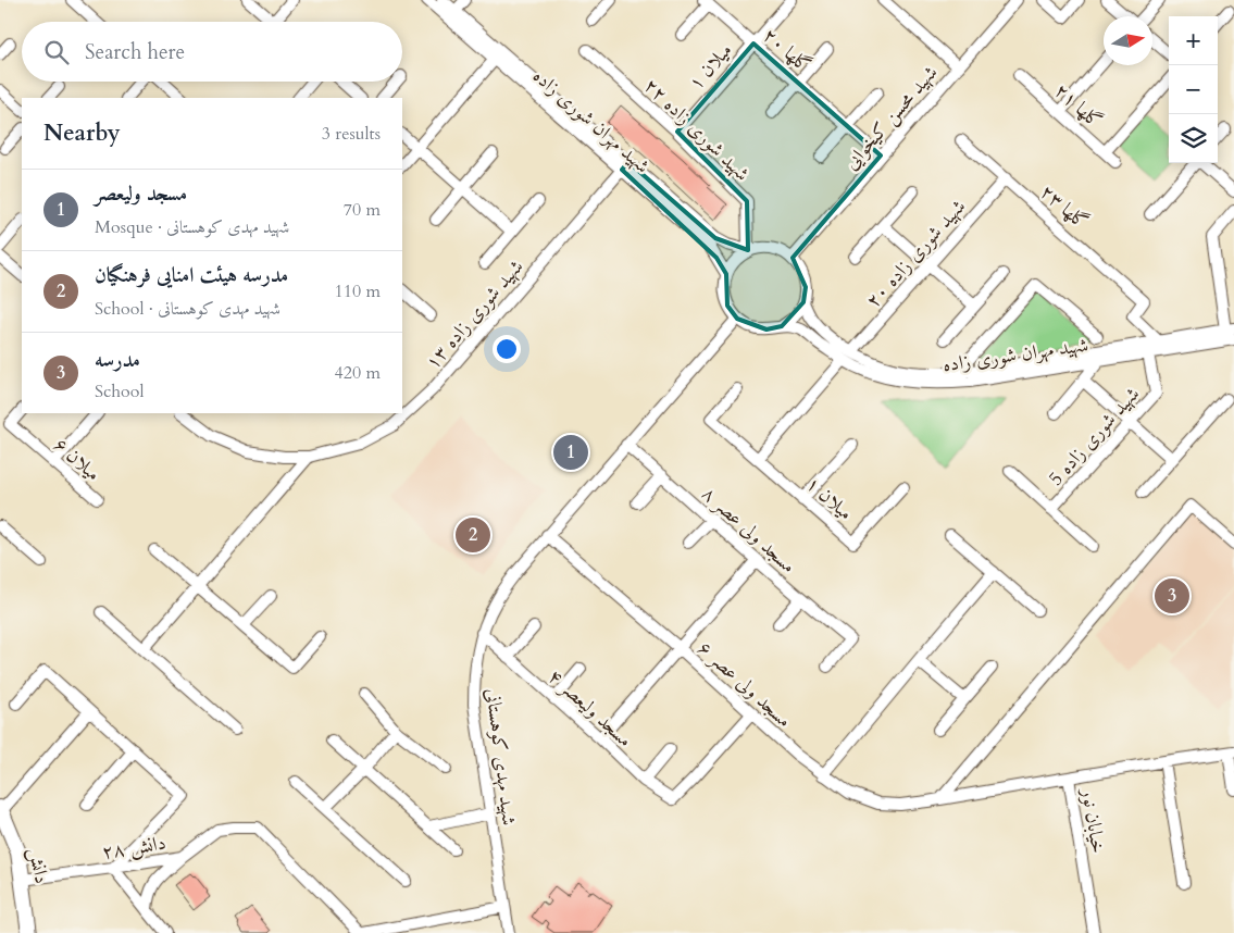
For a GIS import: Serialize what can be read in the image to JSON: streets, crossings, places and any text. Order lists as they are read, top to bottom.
{
  "streets": {
    "main road": ["دانش"],
    "street": [
      "گلها ۲۰",
      "میلان ۱",
      "گلها ۲۱",
      "شهید محسن کیخوایی",
      "شهید مهران شوری زاده",
      "شهید شوری زاده ۲۲",
      "گلها ۲۳",
      "شهید شوری زاده ۲۰",
      "شهید شوری زاده ۱۳",
      "شهید شوری زاده 5",
      "میلان ۶",
      "مسجد ولی عصر ۸",
      "مسجد ولی عصر ۶",
      "مسجد ولیعصر ۴",
      "شهید مهدی کوهستانی",
      "خیابان نور",
      "دانش ۲۸"
    ]
  },
  "crossings": [
    ["گلها ۲۰", "میلان ۱"],
    ["گلها ۲۰", "شهید محسن کیخوایی"],
    ["میلان ۱", "شهید شوری زاده ۲۲"],
    ["شهید محسن کیخوایی", "شهید مهران شوری زاده"],
    ["شهید محسن کیخوایی", "شهید شوری زاده ۲۲"],
    ["شهید محسن کیخوایی", "شهید مهدی کوهستانی"],
    ["شهید مهران شوری زاده", "شهید شوری زاده ۲۲"],
    ["شهید مهران شوری زاده", "گلها ۲۳"],
    ["شهید مهران شوری زاده", "شهید شوری زاده ۲۰"],
    ["شهید مهران شوری زاده", "شهید شوری زاده ۱۳"],
    ["شهید مهران شوری زاده", "شهید شوری زاده 5"],
    ["شهید مهران شوری زاده", "شهید مهدی کوهستانی"],
    ["شهید شوری زاده ۲۲", "شهید مهدی کوهستانی"],
    ["گلها ۲۳", "شهید شوری زاده ۲۰"],
    ["مسجد ولی عصر ۸", "شهید مهدی کوهستانی"],
    ["مسجد ولی عصر ۶", "مسجد ولیعصر ۴"],
    ["مسجد ولی عصر ۶", "شهید مهدی کوهستانی"],
    ["مسجد ولی عصر ۶", "خیابان نور"],
    ["مسجد ولیعصر ۴", "شهید مهدی کوهستانی"],
    ["شهید مهدی کوهستانی", "دانش ۲۸"],
    ["دانش ۲۸", "دانش"]
  ],
  "north": "right",
  "page": {
    "map_buttons": ["+", "−"],
    "search": "Search here",
    "heading": ["Nearby", "3 results"],
    "list": [
      {
        "mark": "1",
        "name": "مسجد ولیعصر",
        "note": "Mosque · شهید مهدی کوهستانی",
        "value": "70 m"
      },
      {
        "mark": "2",
        "name": "مدرسه هیئت امنایی فرهنگیان",
        "note": "School · شهید مهدی کوهستانی",
        "value": "110 m"
      },
      {
        "mark": "3",
        "name": "مدرسه",
        "note": "School",
        "value": "420 m"
      }
    ],
    "pins": ["1", "2", "3"]
  }
}
